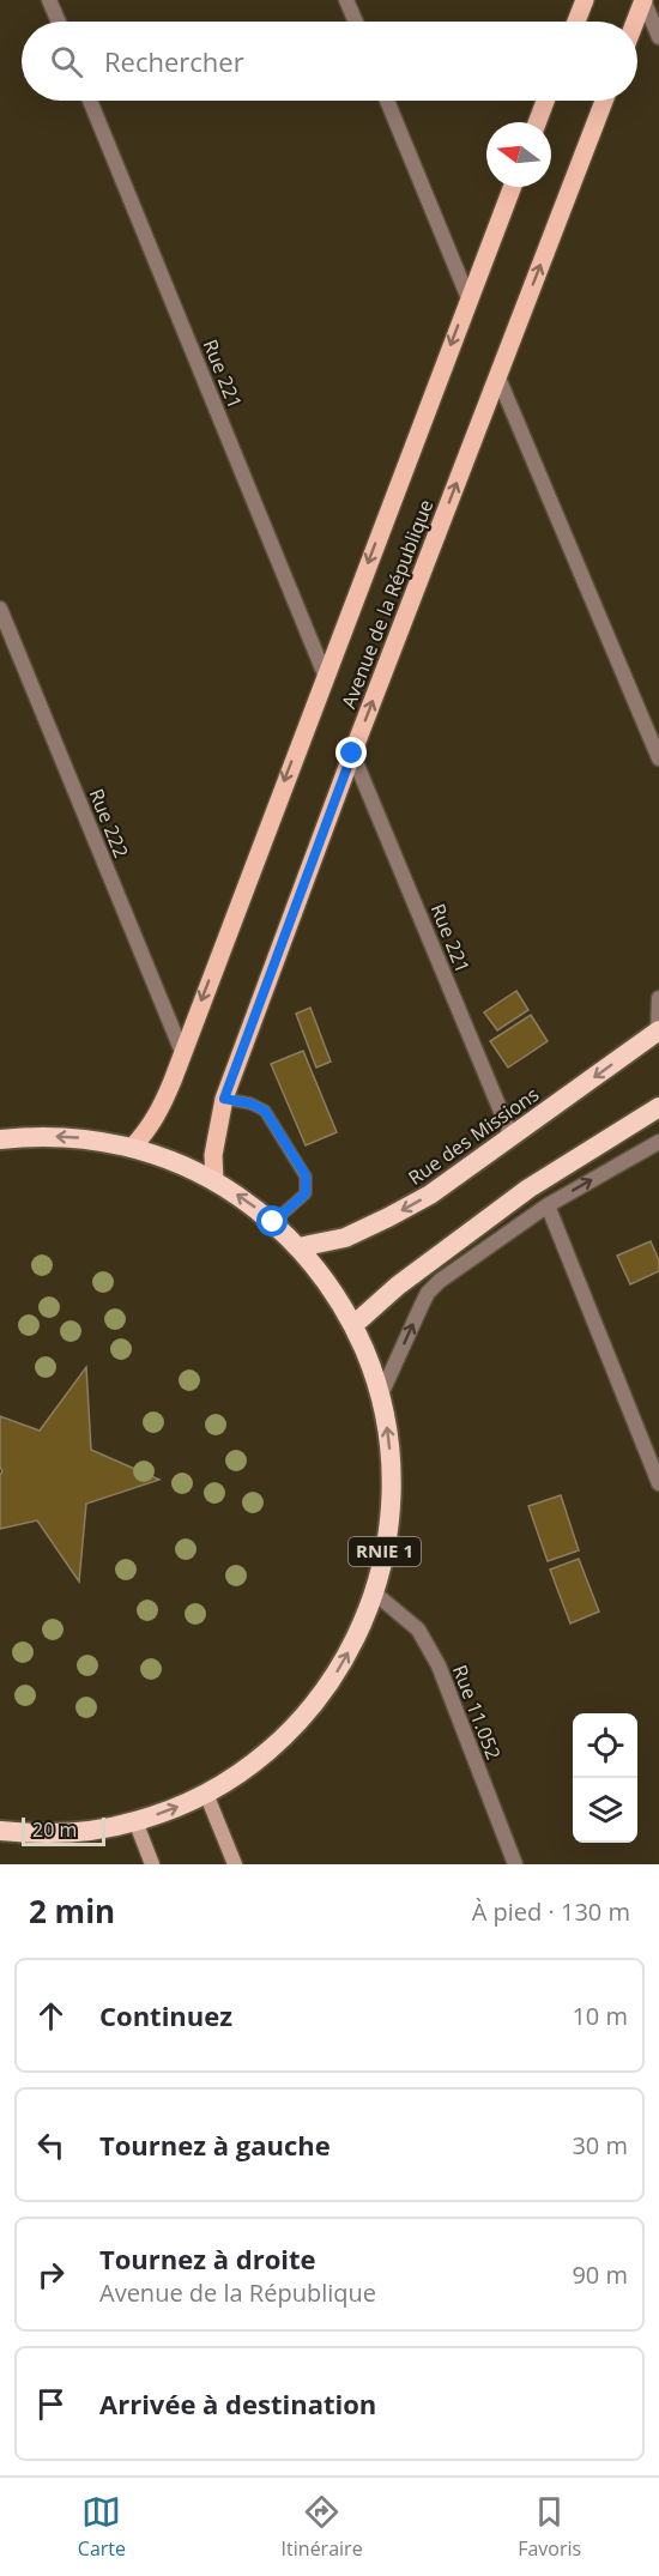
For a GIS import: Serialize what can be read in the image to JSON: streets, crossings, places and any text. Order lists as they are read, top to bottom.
{
  "streets": {
    "highway": ["Rue des Missions", "RNIE 1"],
    "main road": ["Avenue de la République"],
    "street": ["Rue 221", "Rue 222", "Rue 11.052"]
  },
  "crossings": [
    ["Rue 221", "Avenue de la République"],
    ["Rue 221", "Rue des Missions"],
    ["Avenue de la République", "Rue 222"],
    ["Avenue de la République", "RNIE 1"],
    ["Rue des Missions", "RNIE 1"],
    ["RNIE 1", "Rue 11.052"]
  ],
  "scale_bar": "20 m",
  "north": "left",
  "page": {
    "search": "Rechercher",
    "scale": "20 m",
    "heading": ["2 min", "À pied · 130 m"],
    "list": [
      ["Continuez", "10 m"],
      ["Tournez à gauche", "30 m"],
      ["Tournez à droite", "Avenue de la République", "90 m"],
      "Arrivée à destination"
    ],
    "nav": ["Carte", "Itinéraire", "Favoris"]
  }
}
